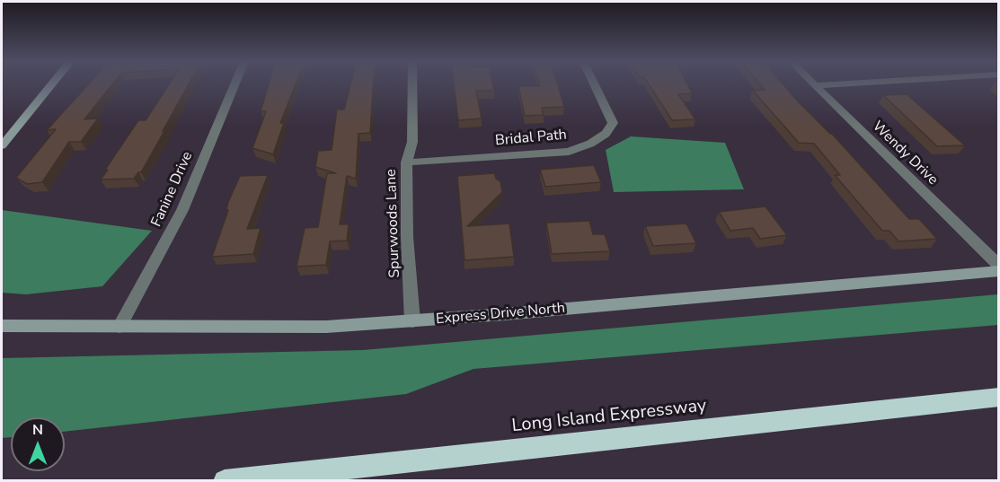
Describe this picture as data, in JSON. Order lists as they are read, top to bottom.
{
  "streets": {
    "highway": ["Long Island Expressway"],
    "main road": ["Express Drive North"],
    "street": [
      "Bridal Path",
      "Wendy Drive",
      "Fanine Drive",
      "Spurwoods Lane"
    ]
  },
  "crossings": [
    ["Bridal Path", "Spurwoods Lane"],
    ["Fanine Drive", "Express Drive North"],
    ["Spurwoods Lane", "Express Drive North"]
  ],
  "north": "top"
}
